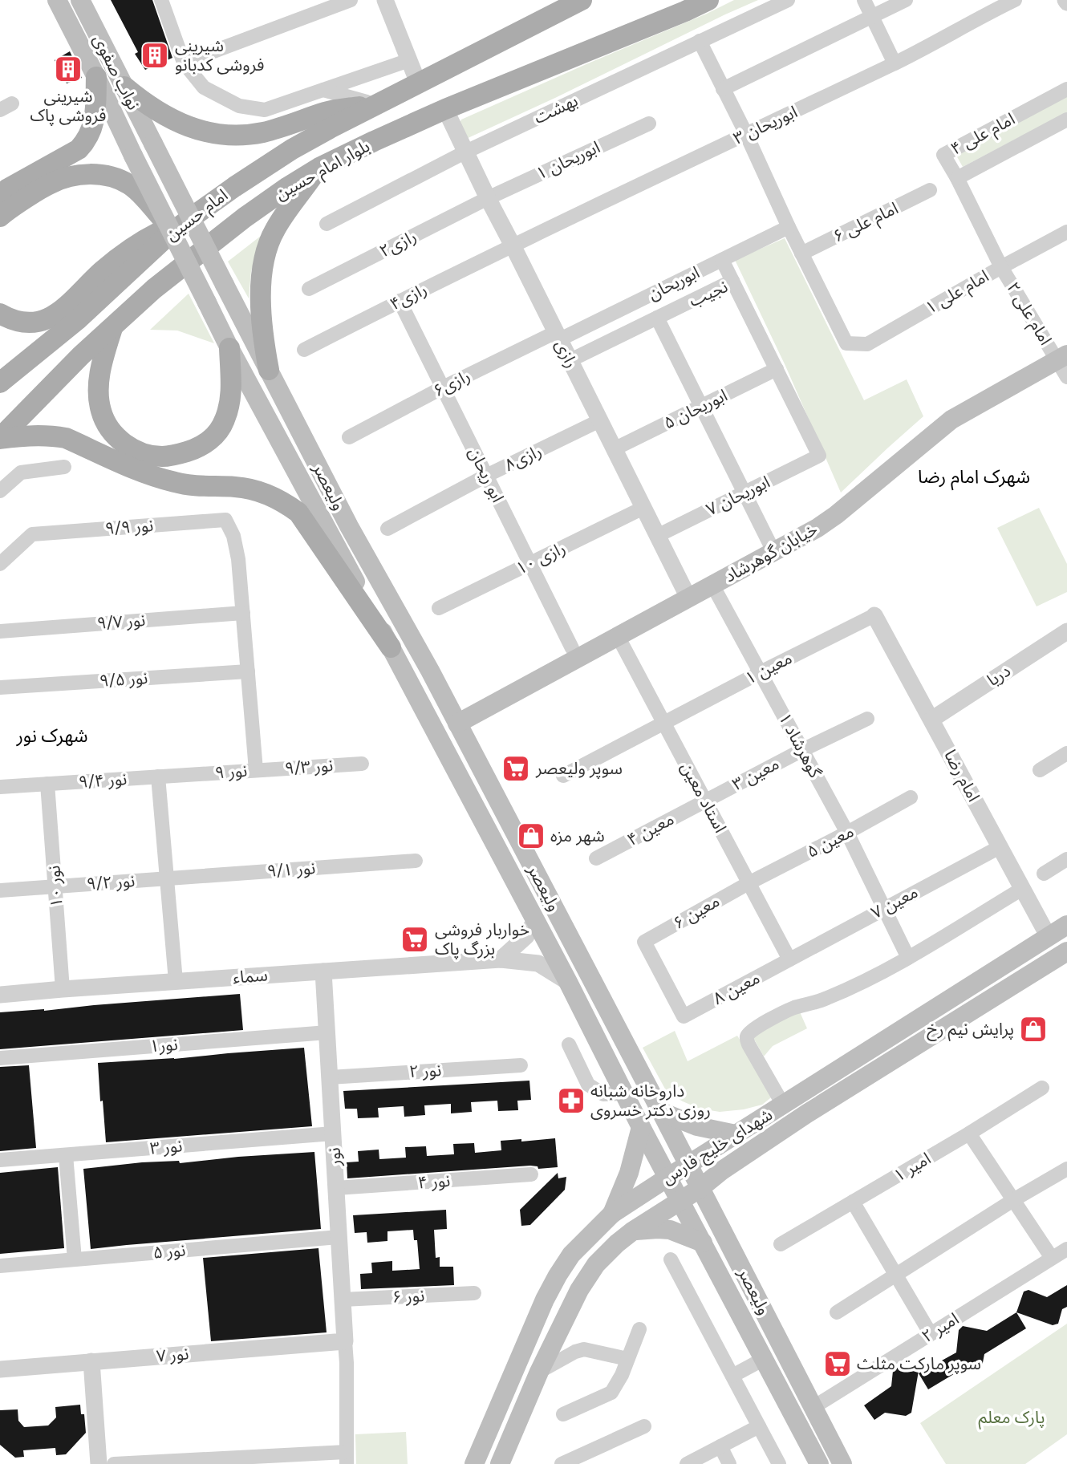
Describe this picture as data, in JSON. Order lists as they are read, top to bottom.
{
  "streets": {
    "main road": [
      "نواب صفوی",
      "بلوار امام حسین",
      "امام حسین",
      "ولیعصر",
      "خیابان گوهرشاد",
      "شهدای خلیج فارس"
    ],
    "street": [
      "بهشت",
      "ابوریحان ۳",
      "امام علی ۴",
      "ابوریحان ۱",
      "امام علی ۶",
      "رازی۲",
      "ابوریحان",
      "امام علی ۱",
      "نجیب",
      "رازی۴",
      "امام علی ۲",
      "رازی",
      "رازی۶",
      "ابوریحان ۵",
      "رازی۸",
      "ابو ریحان",
      "ابوریحان ۷",
      "نور ۹/۹",
      "رازی ۱۰",
      "نور ۹/۷",
      "معین ۱",
      "دریا",
      "نور ۹/۵",
      "گوهرشاد ۱",
      "نور ۹/۳",
      "نور ۹",
      "معین ۳",
      "امام رضا",
      "نور ۹/۴",
      "استاد معین",
      "معین ۴",
      "معین ۵",
      "نور ۹/۱",
      "نور ۹/۲",
      "نور ۱۰",
      "معین ۷",
      "معین ۶",
      "سماء",
      "معین ۸",
      "نور۱",
      "نور ۲",
      "نور ۳",
      "نور",
      "امیر ۱",
      "نور ۴",
      "نور ۵",
      "نور ۶",
      "امیر ۲",
      "نور ۷"
    ]
  },
  "crossings": [
    ["نواب صفوی", "ولیعصر"],
    ["بهشت", "رازی"],
    ["ابوریحان ۳", "رازی۴"],
    ["ابوریحان ۳", "رازی"],
    ["امام علی ۴", "امام علی ۲"],
    ["ابوریحان ۱", "رازی۲"],
    ["ابوریحان ۱", "رازی"],
    ["بلوار امام حسین", "رازی"],
    ["امام علی ۶", "امام علی ۱"],
    ["رازی۲", "رازی"],
    ["ابوریحان", "رازی"],
    ["ابوریحان", "رازی۶"],
    ["امام علی ۱", "امام علی ۲"],
    ["نجیب", "رازی"],
    ["نجیب", "ابوریحان ۵"],
    ["نجیب", "ابوریحان ۷"],
    ["رازی۴", "رازی"],
    ["رازی۴", "ابو ریحان"],
    ["امام علی ۲", "خیابان گوهرشاد"],
    ["رازی", "رازی۶"],
    ["رازی", "ابوریحان ۵"],
    ["رازی", "رازی۸"],
    ["رازی", "ابوریحان ۷"],
    ["رازی", "خیابان گوهرشاد"],
    ["رازی", "رازی ۱۰"],
    ["رازی۶", "ابو ریحان"],
    ["رازی۸", "ابو ریحان"],
    ["ابو ریحان", "رازی ۱۰"],
    ["ولیعصر", "خیابان گوهرشاد"],
    ["ولیعصر", "سماء"],
    ["ولیعصر", "شهدای خلیج فارس"],
    ["ولیعصر", "امیر ۲"],
    ["نور ۹/۹", "نور ۹"],
    ["خیابان گوهرشاد", "گوهرشاد ۱"],
    ["خیابان گوهرشاد", "استاد معین"],
    ["نور ۹/۷", "نور ۹"],
    ["معین ۱", "گوهرشاد ۱"],
    ["معین ۱", "امام رضا"],
    ["معین ۱", "استاد معین"],
    ["دریا", "امام رضا"],
    ["نور ۹/۵", "نور ۹"],
    ["گوهرشاد ۱", "معین ۳"],
    ["گوهرشاد ۱", "معین ۵"],
    ["گوهرشاد ۱", "معین ۷"],
    ["نور ۹/۳", "نور ۹"],
    ["نور ۹", "نور ۹/۴"],
    ["معین ۳", "استاد معین"],
    ["معین ۳", "معین ۴"],
    ["امام رضا", "معین ۷"],
    ["امام رضا", "شهدای خلیج فارس"],
    ["نور ۹/۴", "نور ۱۰"],
    ["استاد معین", "معین ۴"],
    ["استاد معین", "معین ۵"],
    ["استاد معین", "معین ۷"],
    ["استاد معین", "معین ۶"],
    ["استاد معین", "معین ۸"],
    ["معین ۵", "معین ۶"],
    ["نور ۹/۱", "نور ۹/۲"],
    ["نور ۹/۲", "نور ۱۰"],
    ["نور ۱۰", "سماء"],
    ["معین ۷", "معین ۸"],
    ["معین ۶", "معین ۸"],
    ["سماء", "نور"],
    ["نور۱", "نور"],
    ["نور ۲", "نور"],
    ["نور ۳", "نور"],
    ["نور", "نور ۴"],
    ["نور", "نور ۵"],
    ["نور", "نور ۶"],
    ["نور", "نور ۷"]
  ],
  "districts": ["شهرک امام رضا", "شهرک نور"],
  "parks": ["پارک معلم"],
  "places": {
    "building": ["شیرینی فروشی کدبانو", "شیرینی فروشی پاک"],
    "supermarket": ["سوپر ولیعصر", "خواربار فروشی بزرگ پاک", "سوپر مارکت مثلث"],
    "shop": ["شهر مزه", "پرایش نیم رخ"],
    "pharmacy": ["داروخانه شبانه روزی دکتر خسروی"]
  }
}
